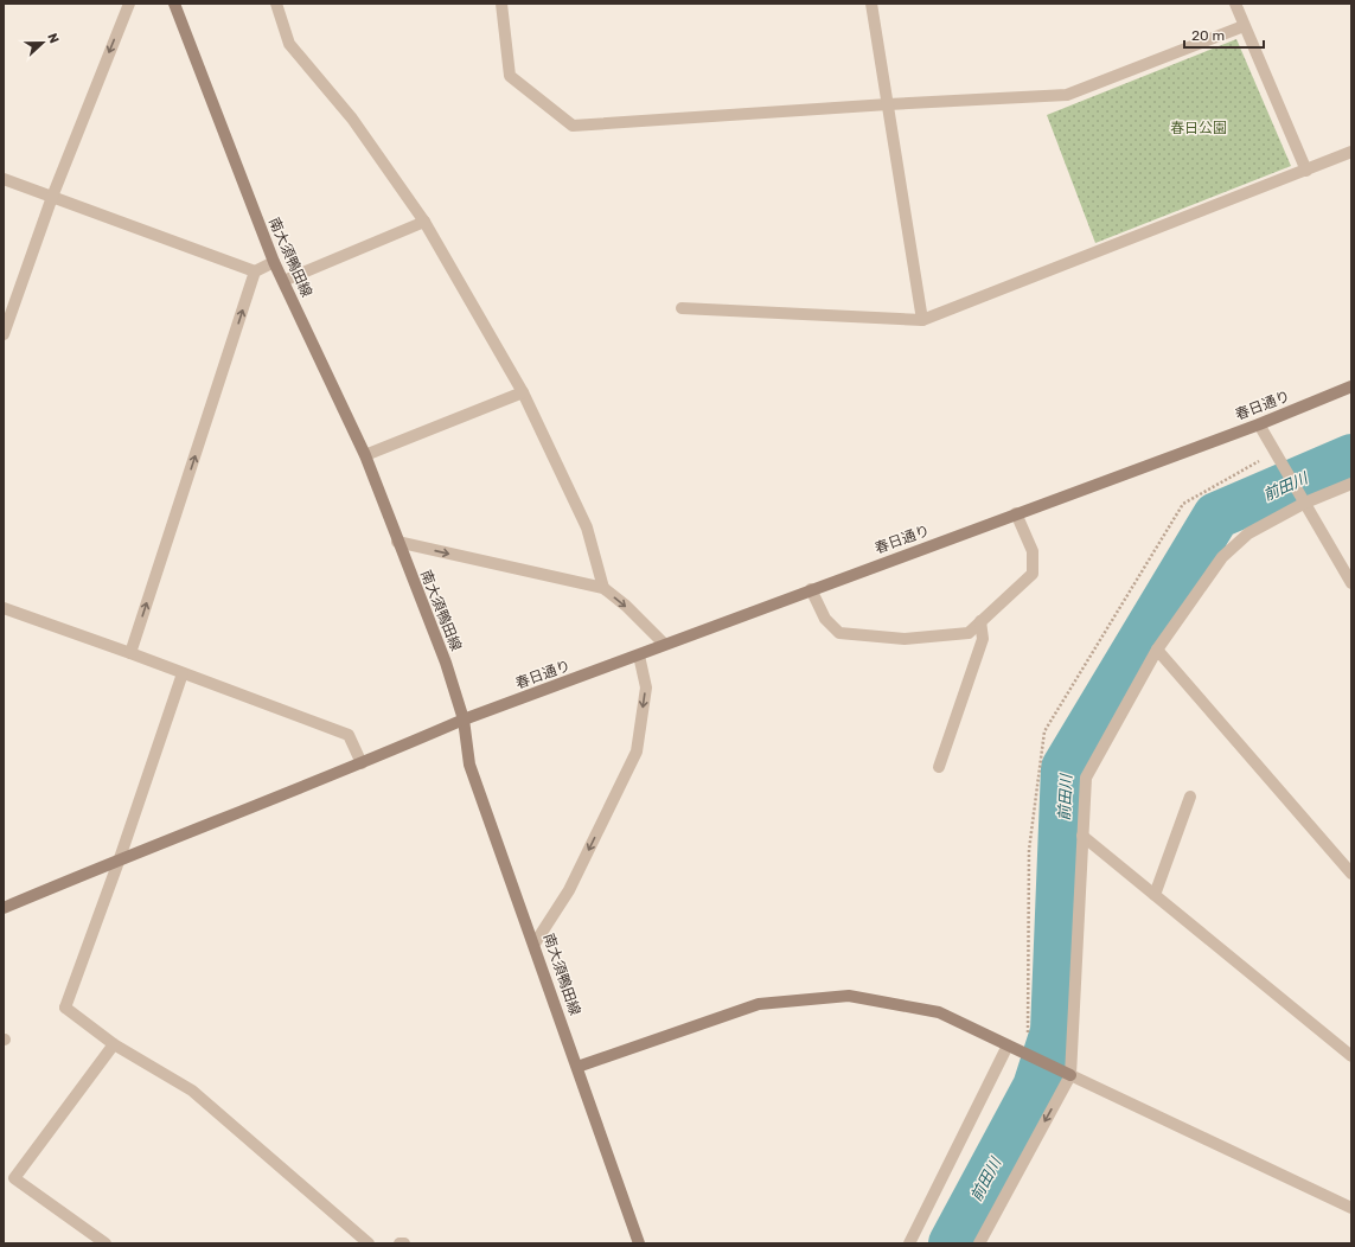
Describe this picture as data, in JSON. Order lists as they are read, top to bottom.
{
  "streets": {
    "street": ["南大須鴨田線", "春日通り"]
  },
  "crossings": [
    ["南大須鴨田線", "春日通り"]
  ],
  "water": ["前田川"],
  "parks": ["春日公園"],
  "scale_bar": "20 m",
  "north": "right"
}
